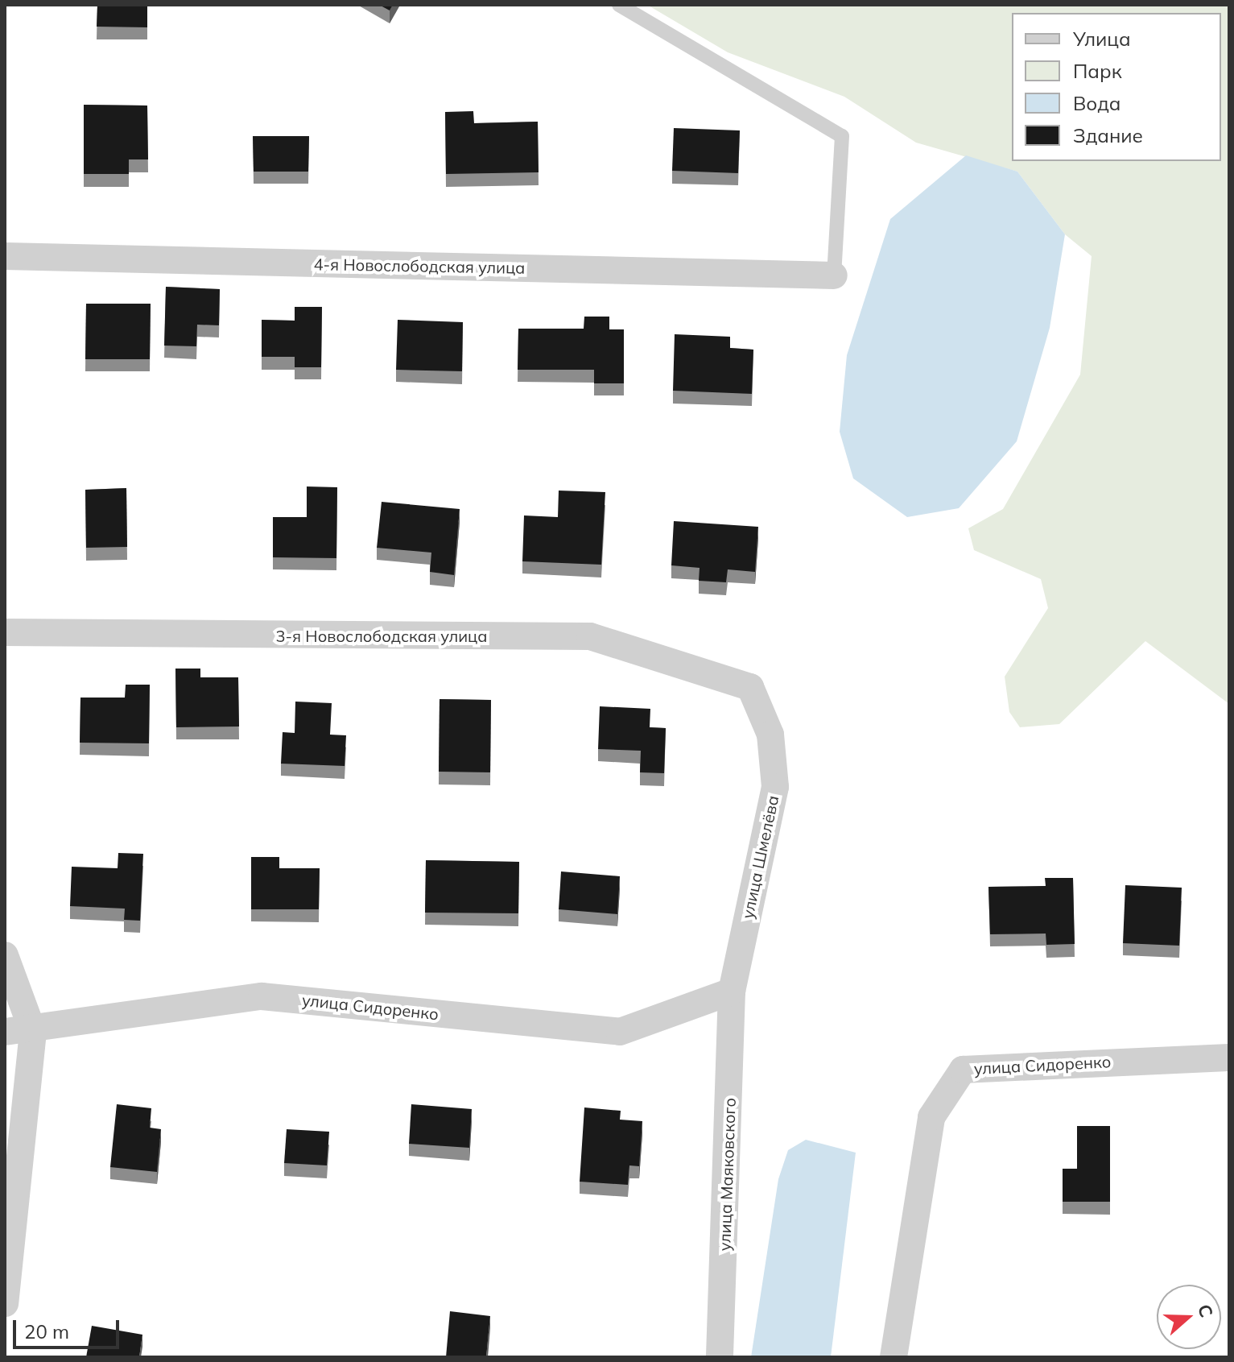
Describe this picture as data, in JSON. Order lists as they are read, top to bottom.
{
  "streets": {
    "street": [
      "4-я Новослободская улица",
      "3-я Новослободская улица",
      "улица Шмелёва",
      "улица Сидоренко",
      "улица Маяковского"
    ]
  },
  "crossings": [
    ["3-я Новослободская улица", "улица Шмелёва"],
    ["улица Шмелёва", "улица Сидоренко"],
    ["улица Шмелёва", "улица Маяковского"],
    ["улица Сидоренко", "улица Маяковского"]
  ],
  "legend": [
    "Улица",
    "Парк",
    "Вода",
    "Здание"
  ],
  "scale_bar": "20 m",
  "north": "right"
}
